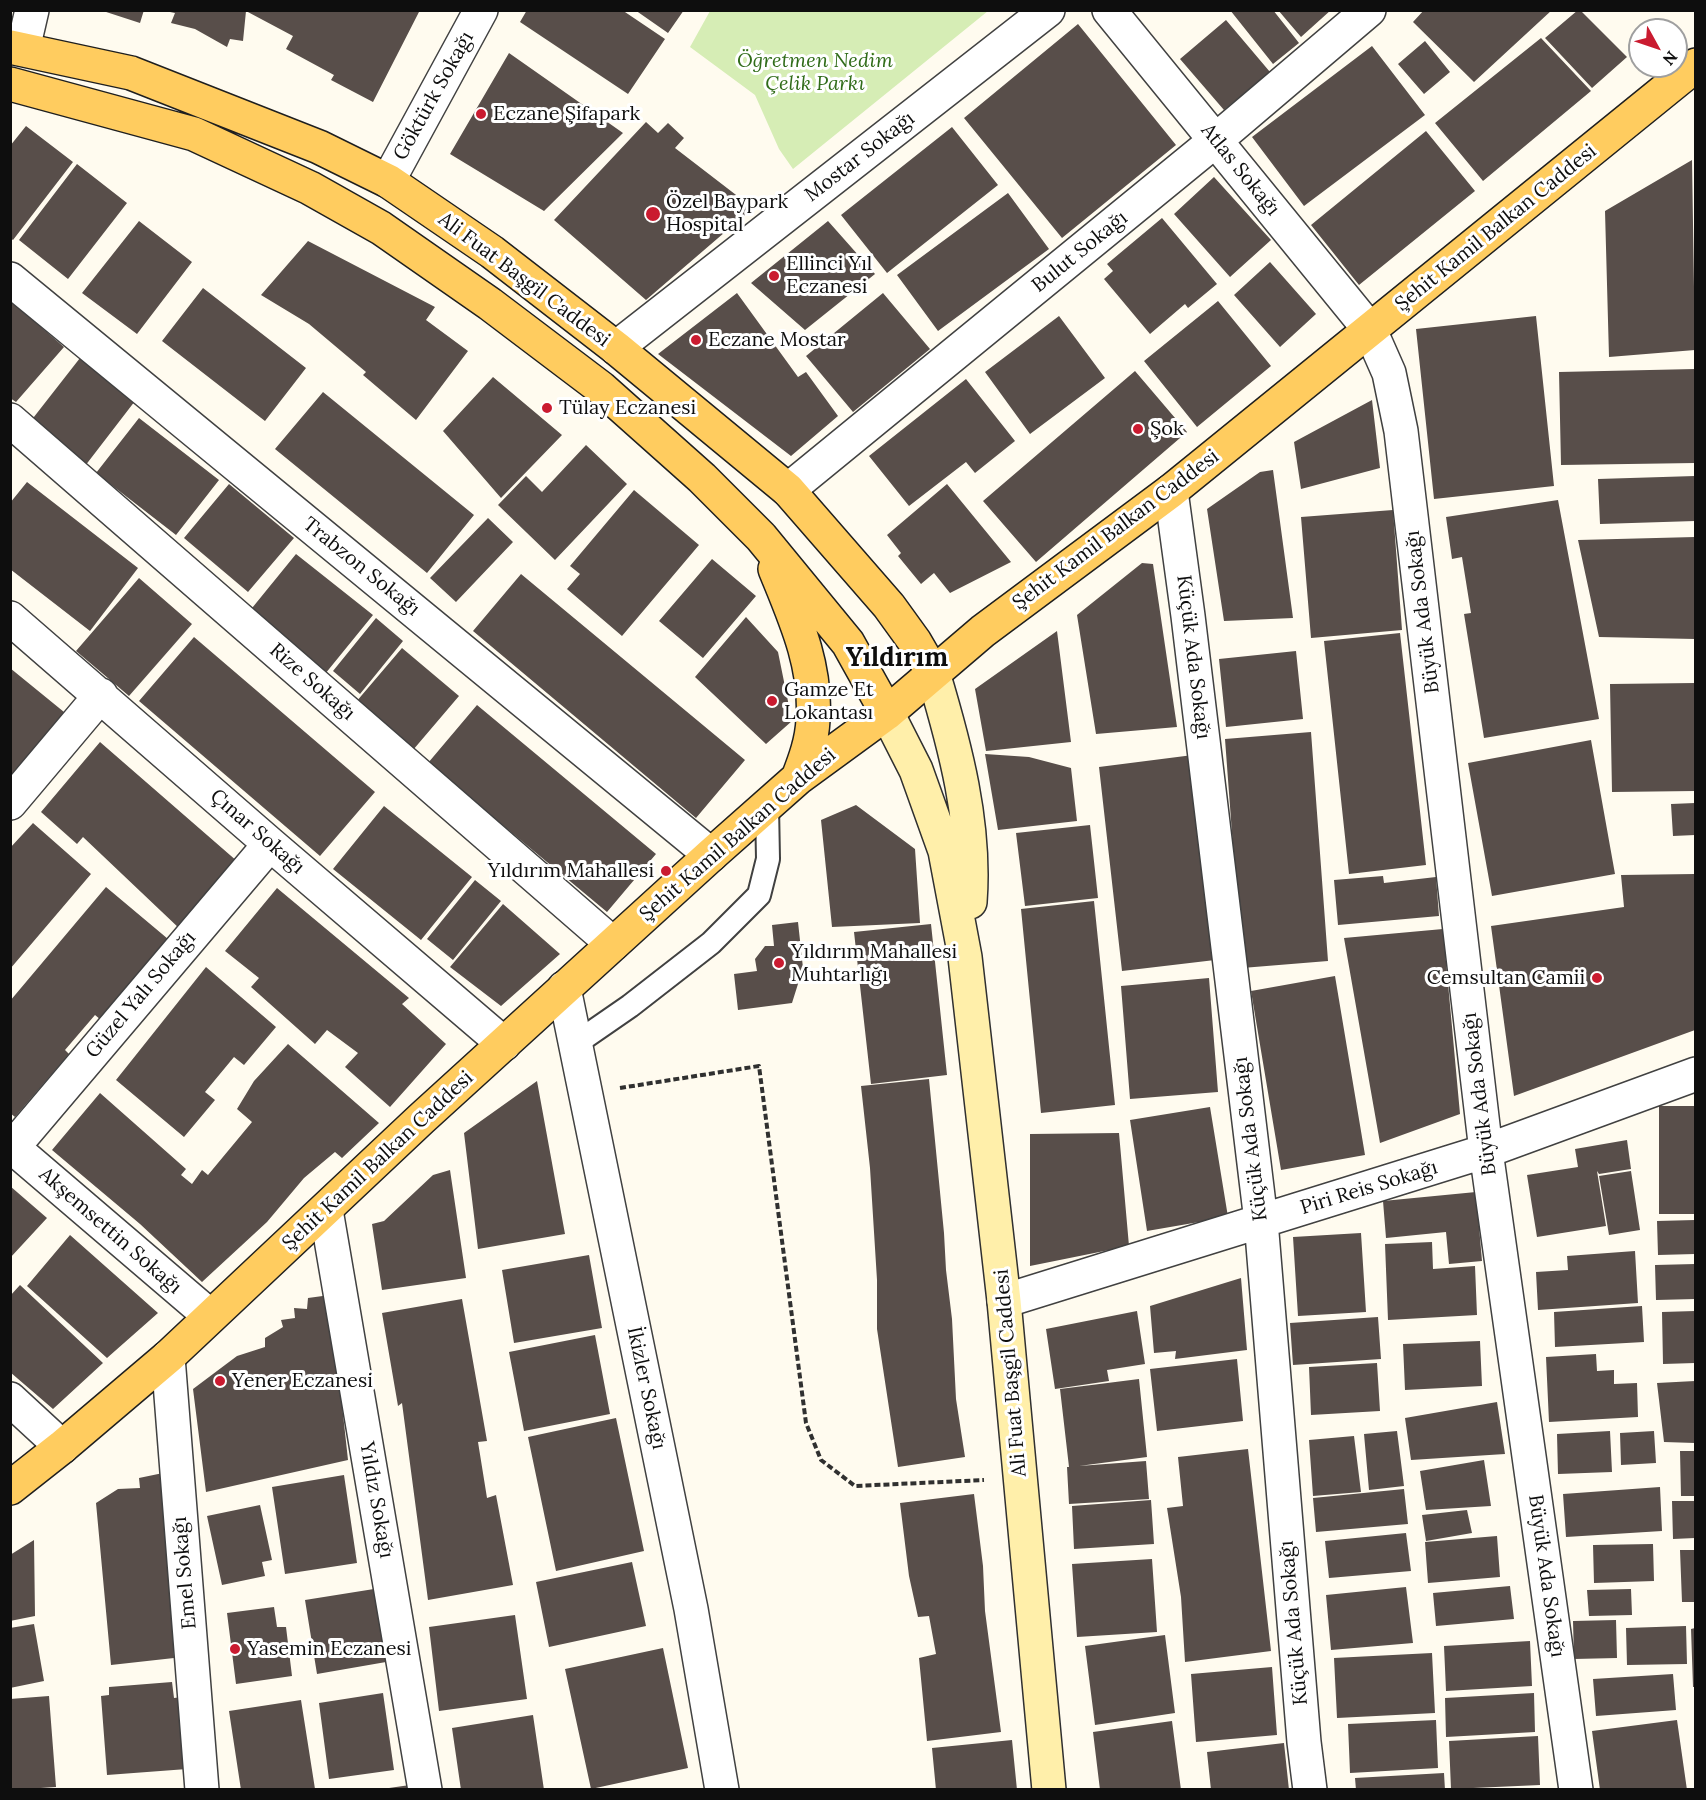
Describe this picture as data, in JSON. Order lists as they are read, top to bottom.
{
  "streets": {
    "main road": ["Şehit Kamil Balkan Caddesi", "Ali Fuat Başgil Caddesi"],
    "street": [
      "Göktürk Sokağı",
      "Mostar Sokağı",
      "Atlas Sokağı",
      "Bulut Sokağı",
      "Trabzon Sokağı",
      "Büyük Ada Sokağı",
      "Küçük Ada Sokağı",
      "Rize Sokağı",
      "Çınar Sokağı",
      "Güzel Yalı Sokağı",
      "Piri Reis Sokağı",
      "Akşemsettin Sokağı",
      "İkizler Sokağı",
      "Yıldız Sokağı",
      "Emel Sokağı"
    ]
  },
  "crossings": [
    ["Göktürk Sokağı", "Ali Fuat Başgil Caddesi"],
    ["Mostar Sokağı", "Ali Fuat Başgil Caddesi"],
    ["Atlas Sokağı", "Şehit Kamil Balkan Caddesi"],
    ["Atlas Sokağı", "Bulut Sokağı"],
    ["Atlas Sokağı", "Büyük Ada Sokağı"],
    ["Şehit Kamil Balkan Caddesi", "Ali Fuat Başgil Caddesi"],
    ["Şehit Kamil Balkan Caddesi", "Trabzon Sokağı"],
    ["Şehit Kamil Balkan Caddesi", "Büyük Ada Sokağı"],
    ["Şehit Kamil Balkan Caddesi", "Küçük Ada Sokağı"],
    ["Şehit Kamil Balkan Caddesi", "Rize Sokağı"],
    ["Şehit Kamil Balkan Caddesi", "Çınar Sokağı"],
    ["Şehit Kamil Balkan Caddesi", "Akşemsettin Sokağı"],
    ["Şehit Kamil Balkan Caddesi", "İkizler Sokağı"],
    ["Şehit Kamil Balkan Caddesi", "Yıldız Sokağı"],
    ["Şehit Kamil Balkan Caddesi", "Emel Sokağı"],
    ["Bulut Sokağı", "Ali Fuat Başgil Caddesi"],
    ["Ali Fuat Başgil Caddesi", "Piri Reis Sokağı"],
    ["Büyük Ada Sokağı", "Piri Reis Sokağı"],
    ["Küçük Ada Sokağı", "Piri Reis Sokağı"],
    ["Çınar Sokağı", "Güzel Yalı Sokağı"],
    ["Güzel Yalı Sokağı", "Akşemsettin Sokağı"]
  ],
  "districts": ["Yıldırım"],
  "parks": ["Öğretmen Nedim Çelik Parkı"],
  "places": [
    "Eczane Şifapark",
    "Özel Baypark Hospital",
    "Ellinci Yıl Eczanesi",
    "Eczane Mostar",
    "Tülay Eczanesi",
    "Şok",
    "Gamze Et Lokantası",
    "Yıldırım Mahallesi",
    "Yıldırım Mahallesi Muhtarlığı",
    "Cemsultan Camii",
    "Yener Eczanesi",
    "Yasemin Eczanesi"
  ],
  "north": "bottom right"
}
